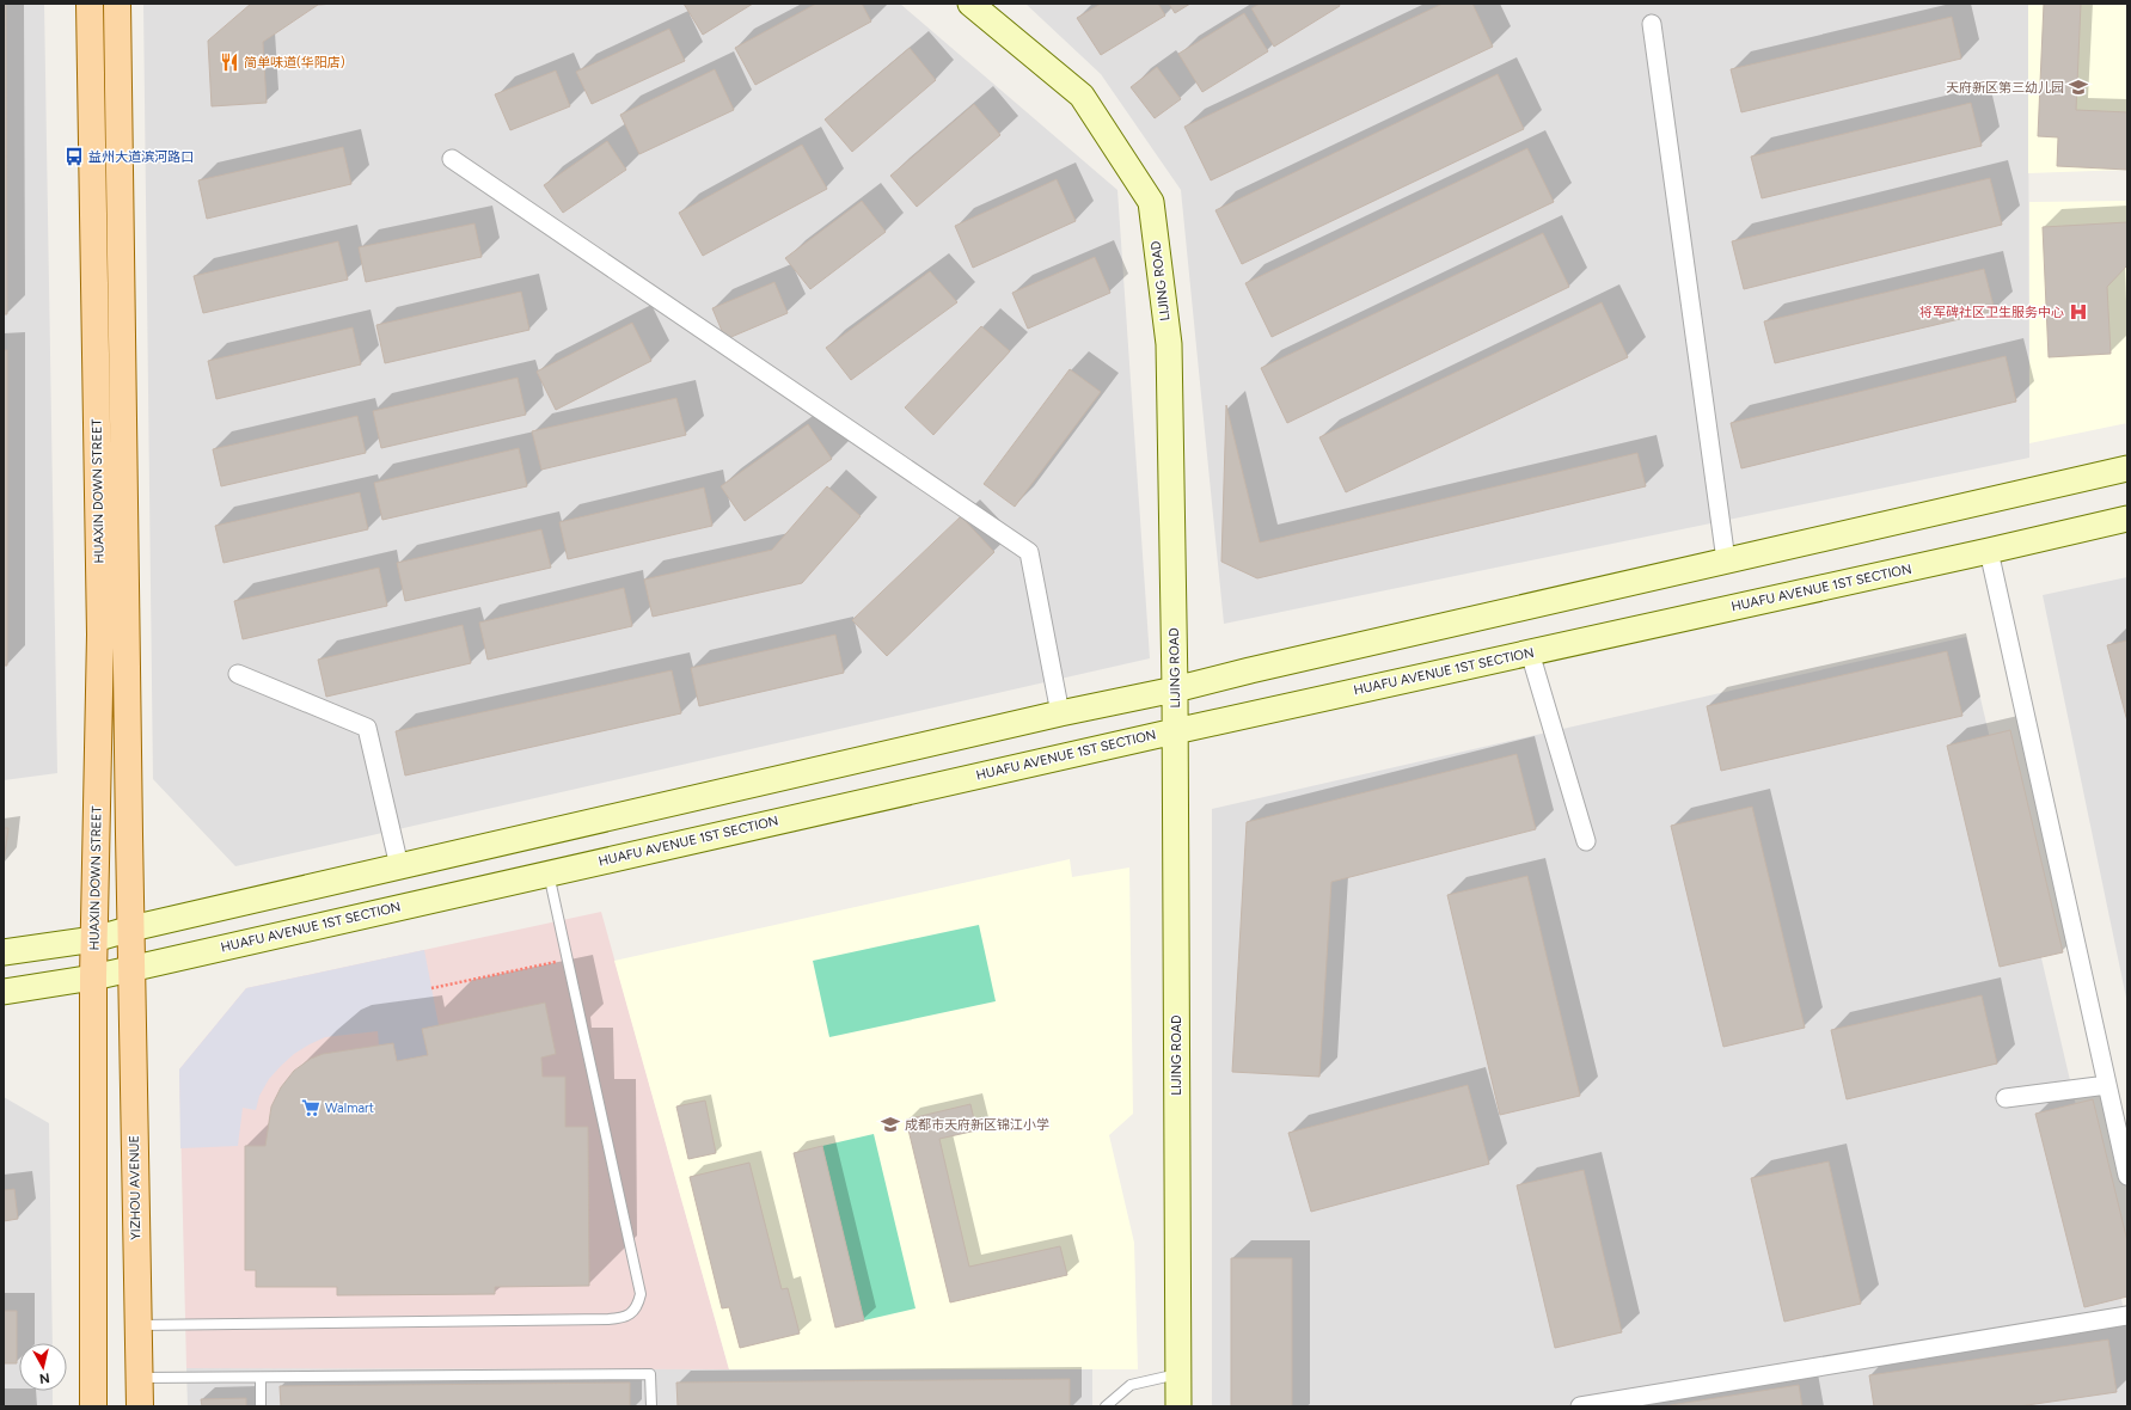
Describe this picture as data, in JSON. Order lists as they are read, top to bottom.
{
  "streets": {
    "main road": [
      "LIJING ROAD",
      "HUAXIN DOWN STREET",
      "HUAFU AVENUE 1ST SECTION",
      "YIZHOU AVENUE"
    ]
  },
  "crossings": [
    ["LIJING ROAD", "HUAFU AVENUE 1ST SECTION"],
    ["HUAXIN DOWN STREET", "HUAFU AVENUE 1ST SECTION"],
    ["HUAFU AVENUE 1ST SECTION", "YIZHOU AVENUE"]
  ],
  "places": {
    "restaurant": ["简单味道(华阳店)"],
    "school or university": ["天府新区第三幼儿园", "成都市天府新区锦江小学"],
    "bus stop": ["益州大道滨河路口"],
    "hospital": ["将军碑社区卫生服务中心"],
    "supermarket": ["Walmart"]
  },
  "north": "bottom"
}
